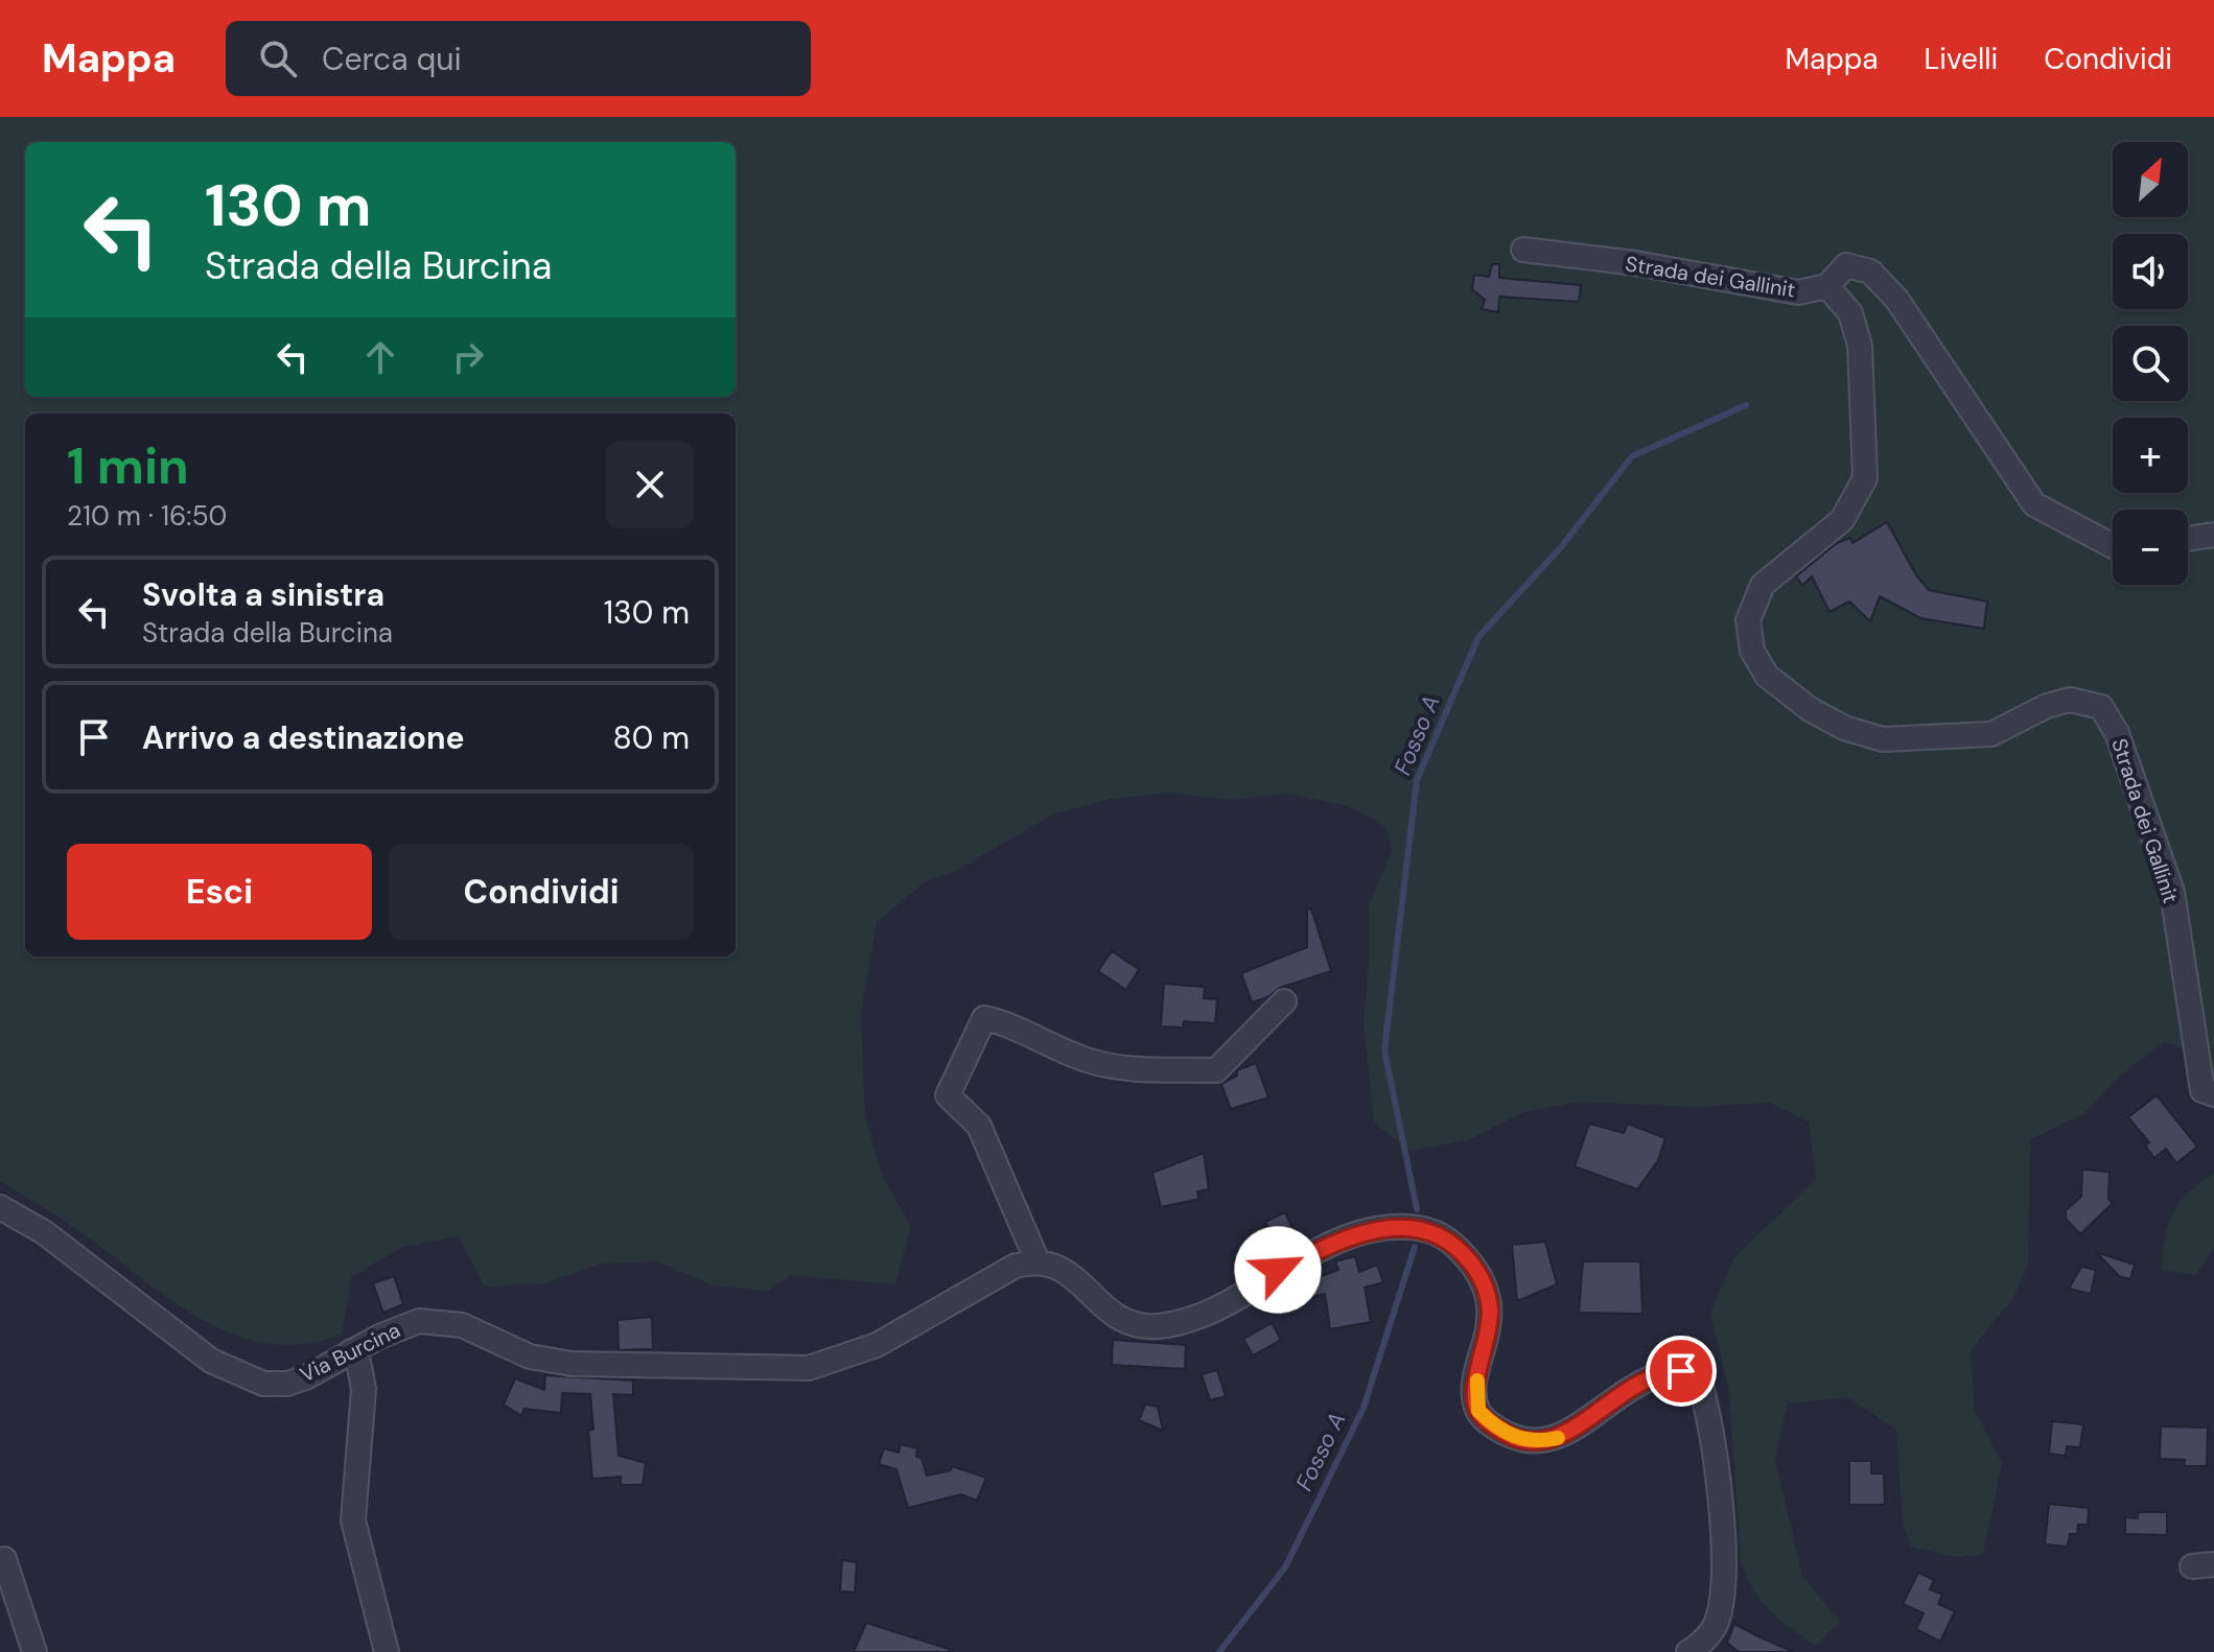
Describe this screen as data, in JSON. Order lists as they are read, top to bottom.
{
  "streets": {
    "street": ["Strada dei Gallinit", "Via Burcina"]
  },
  "water": ["Fosso A"],
  "north": "top right",
  "page": {
    "header": "Mappa",
    "search": "Cerca qui",
    "nav": ["Mappa", "Livelli", "Condividi"],
    "map_buttons": ["+", "−"],
    "turn": ["130 m", "Strada della Burcina"],
    "heading": ["1 min", "210 m · 16:50"],
    "list": [
      {
        "name": "Svolta a sinistra",
        "note": "Strada della Burcina",
        "value": "130 m"
      },
      {
        "name": "Arrivo a destinazione",
        "value": "80 m"
      }
    ],
    "buttons": ["Esci", "Condividi"]
  }
}
